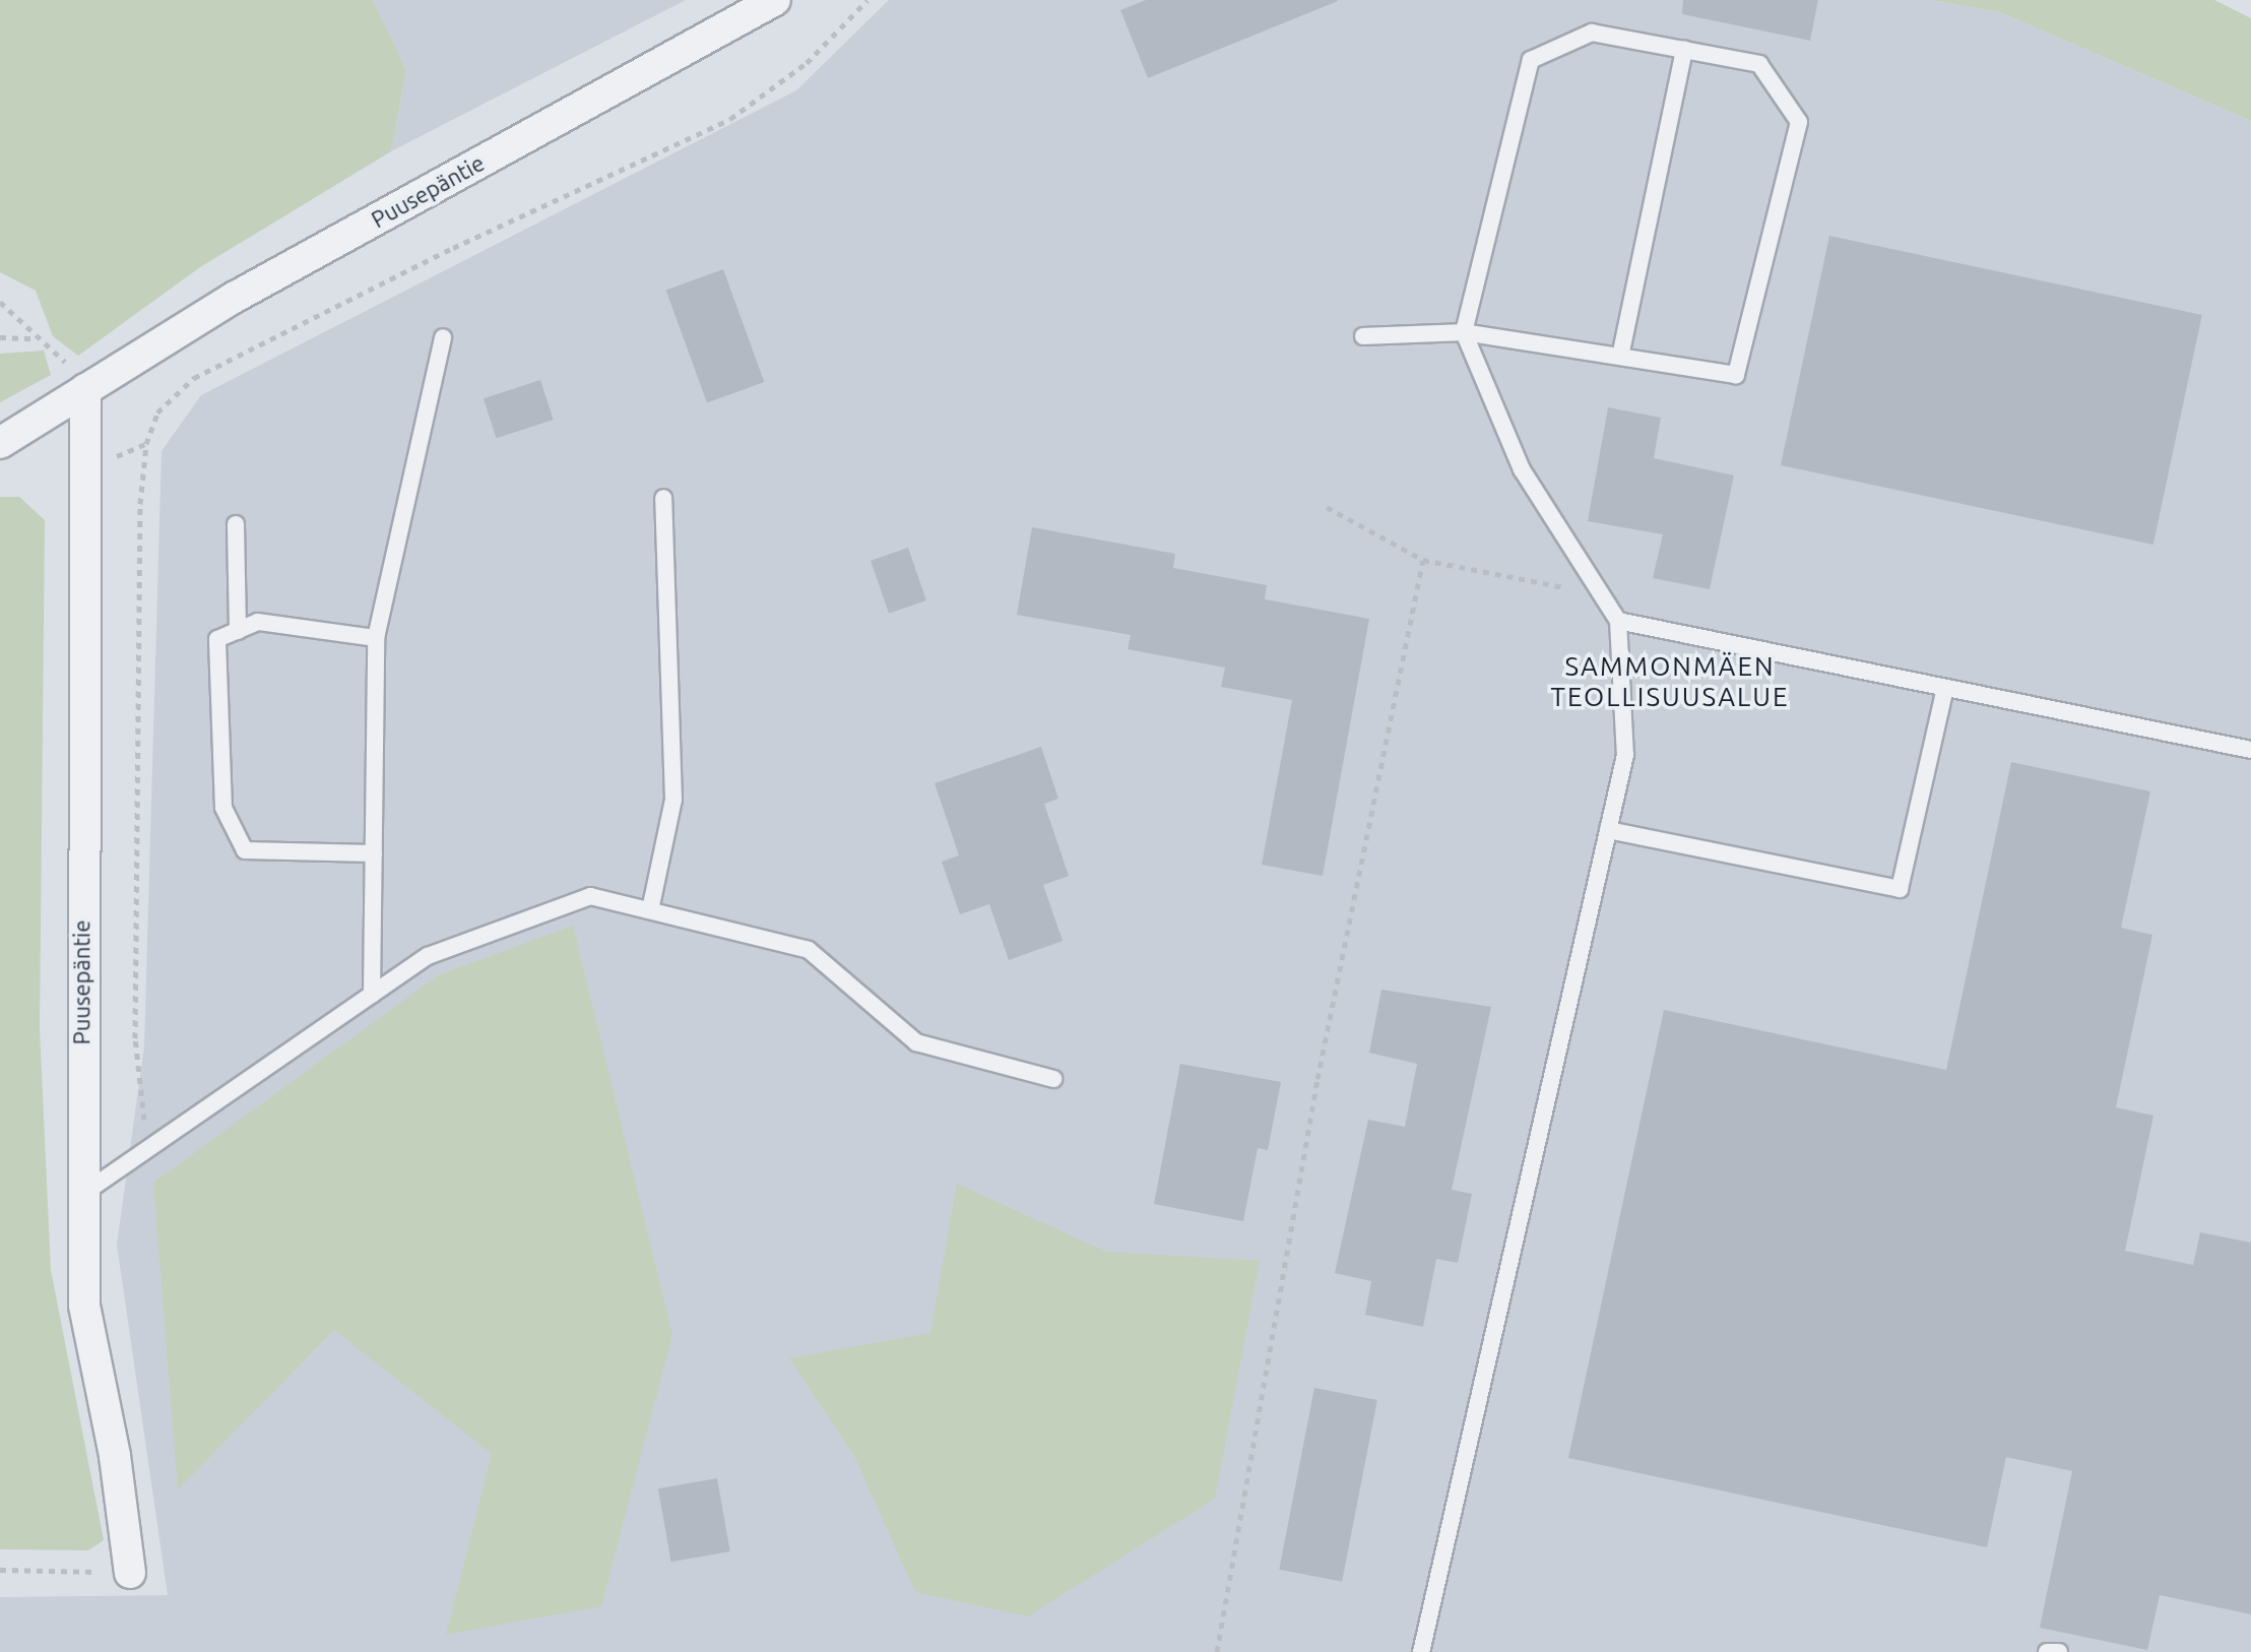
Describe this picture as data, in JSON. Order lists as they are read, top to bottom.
{
  "streets": {
    "street": ["Puusepäntie"]
  },
  "districts": ["SAMMONMÄEN TEOLLISUUSALUE"]
}
